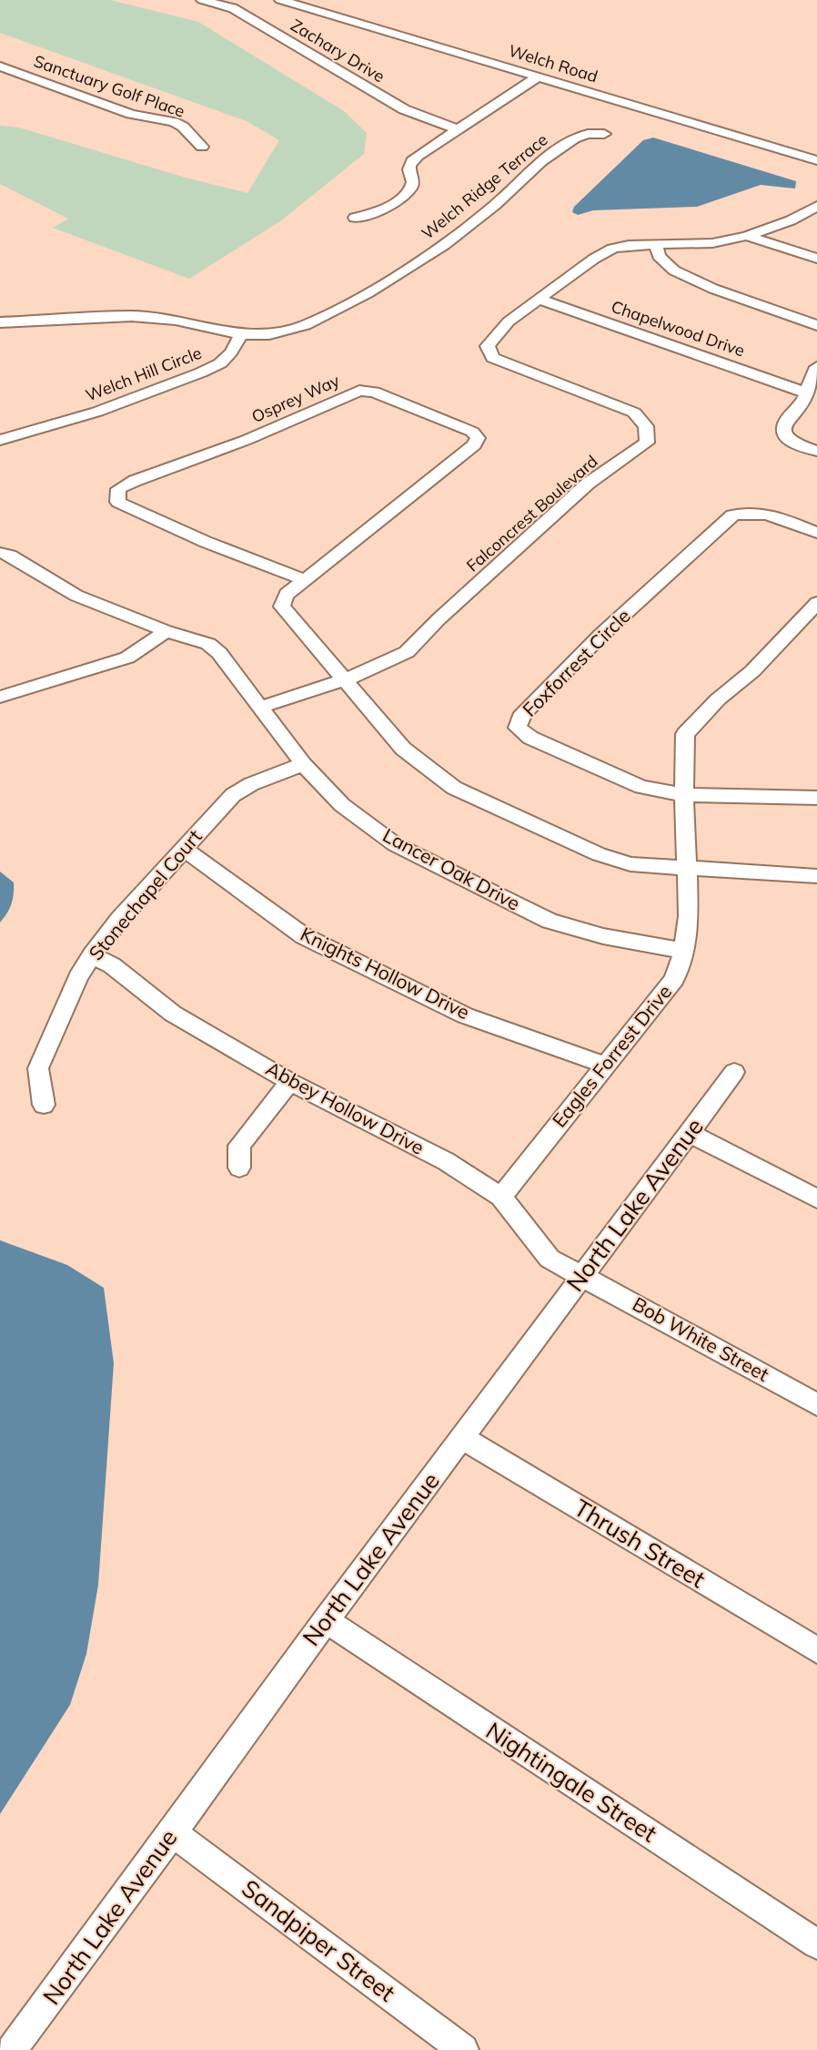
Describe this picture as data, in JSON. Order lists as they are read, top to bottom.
{
  "streets": {
    "street": [
      "Zachary Drive",
      "Welch Road",
      "Sanctuary Golf Place",
      "Welch Ridge Terrace",
      "Chapelwood Drive",
      "Welch Hill Circle",
      "Osprey Way",
      "Falconcrest Boulevard",
      "Foxforrest Circle",
      "Lancer Oak Drive",
      "Stonechapel Court",
      "Knights Hollow Drive",
      "Eagles Forrest Drive",
      "Abbey Hollow Drive",
      "North Lake Avenue",
      "Bob White Street",
      "Thrush Street",
      "Nightingale Street",
      "Sandpiper Street"
    ]
  },
  "crossings": [
    ["Welch Ridge Terrace", "Welch Hill Circle"],
    ["Chapelwood Drive", "Falconcrest Boulevard"],
    ["Osprey Way", "Falconcrest Boulevard"],
    ["Falconcrest Boulevard", "Lancer Oak Drive"],
    ["Foxforrest Circle", "Eagles Forrest Drive"],
    ["Lancer Oak Drive", "Stonechapel Court"],
    ["Lancer Oak Drive", "Eagles Forrest Drive"],
    ["Stonechapel Court", "Knights Hollow Drive"],
    ["Stonechapel Court", "Abbey Hollow Drive"],
    ["Knights Hollow Drive", "Eagles Forrest Drive"],
    ["Eagles Forrest Drive", "Abbey Hollow Drive"],
    ["Abbey Hollow Drive", "North Lake Avenue"],
    ["Abbey Hollow Drive", "Bob White Street"],
    ["North Lake Avenue", "Bob White Street"],
    ["North Lake Avenue", "Thrush Street"],
    ["North Lake Avenue", "Nightingale Street"],
    ["North Lake Avenue", "Sandpiper Street"]
  ]
}
